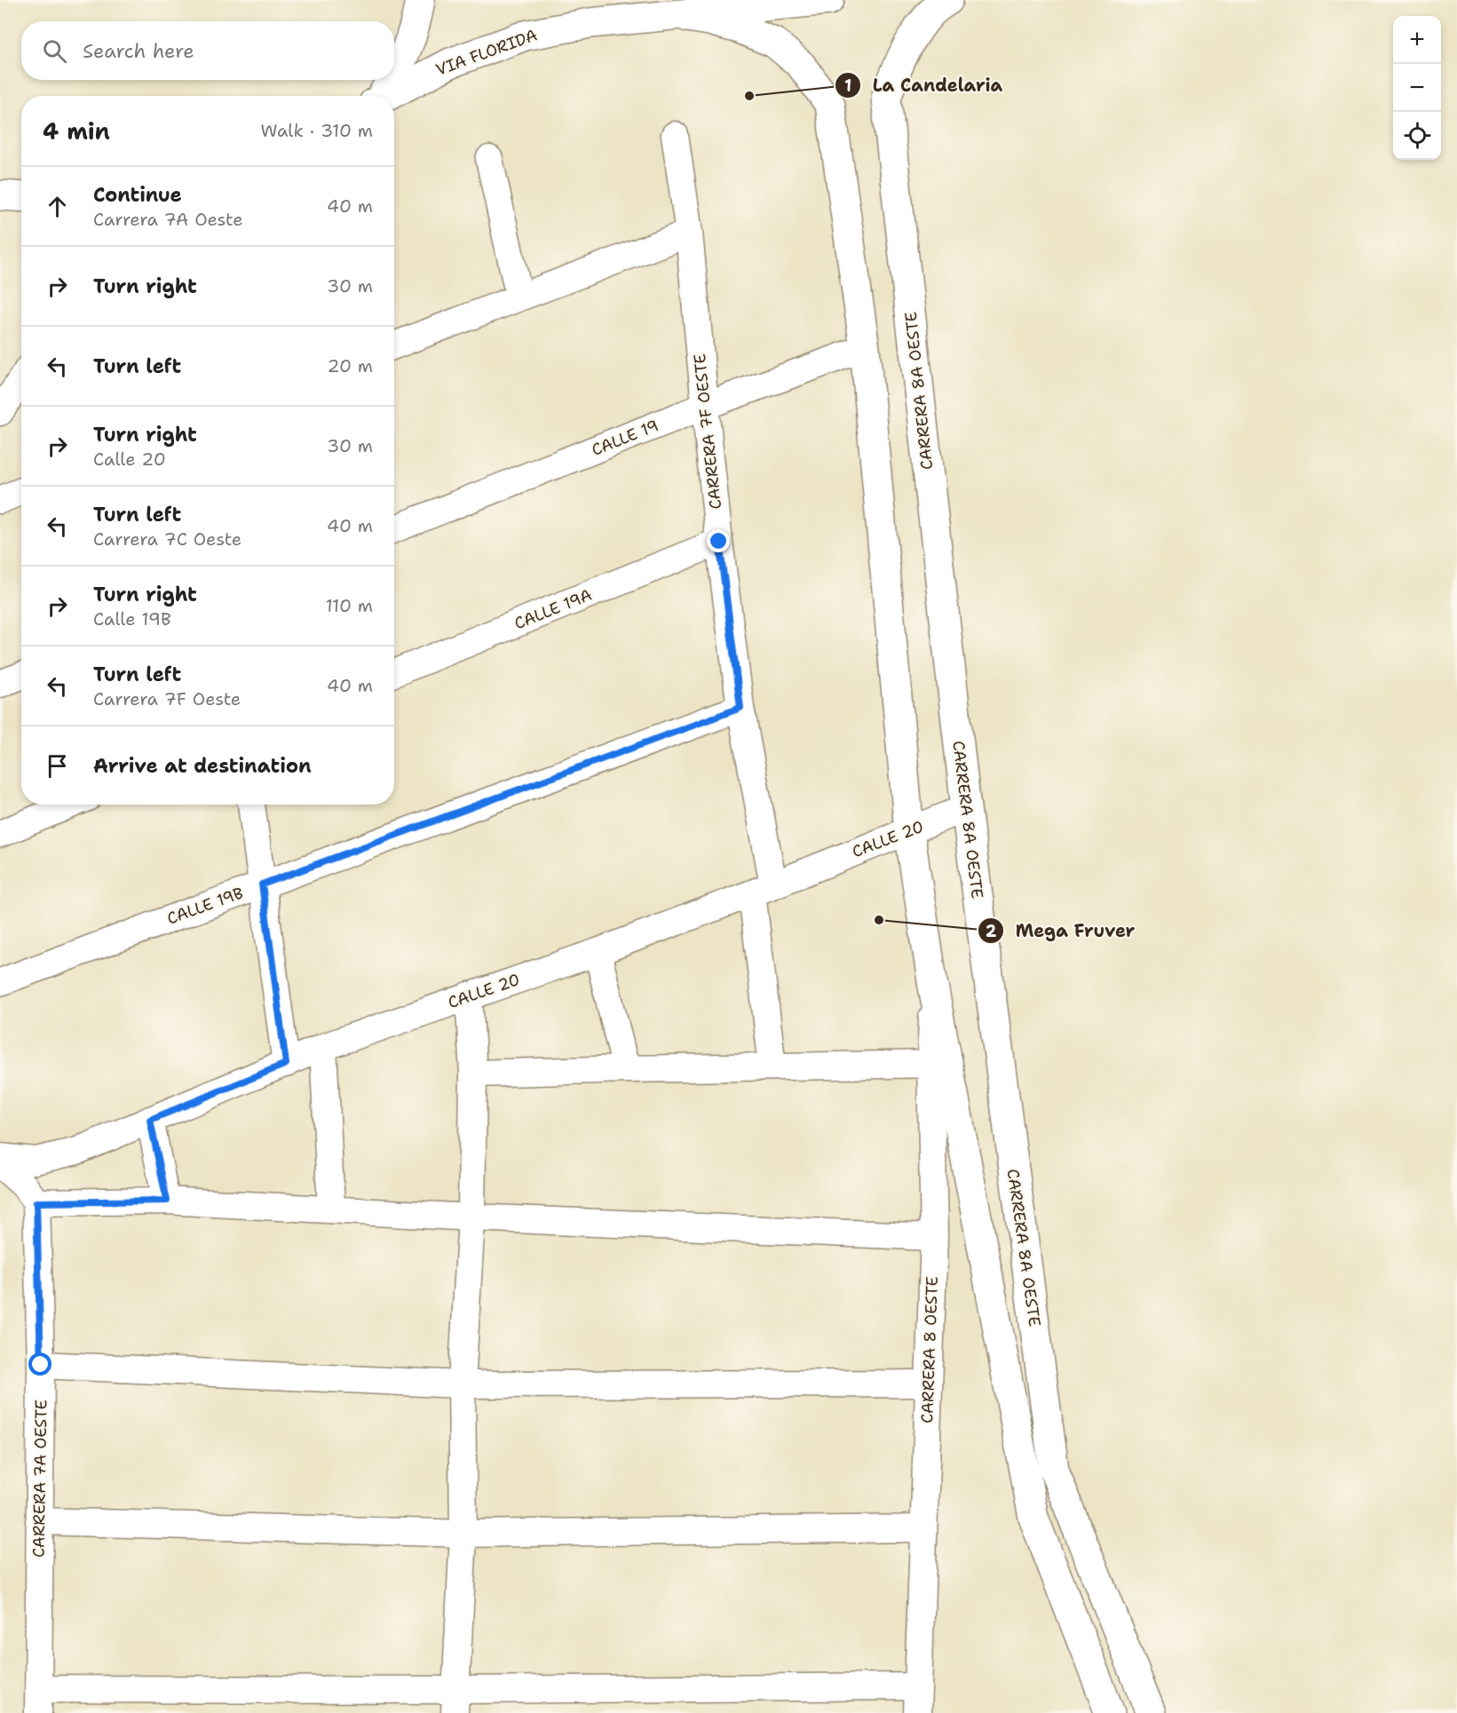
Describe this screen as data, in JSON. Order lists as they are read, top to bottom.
{
  "streets": {
    "street": [
      "VIA FLORIDA",
      "CARRERA 8A OESTE",
      "CARRERA 7F OESTE",
      "CALLE 19",
      "CALLE 19A",
      "CALLE 20",
      "CALLE 19B",
      "CARRERA 8 OESTE",
      "CARRERA 7A OESTE"
    ]
  },
  "crossings": [
    ["CARRERA 8A OESTE", "CALLE 20"],
    ["CARRERA 7F OESTE", "CALLE 19"],
    ["CARRERA 7F OESTE", "CALLE 19A"],
    ["CARRERA 7F OESTE", "CALLE 20"],
    ["CARRERA 7F OESTE", "CALLE 19B"]
  ],
  "places": ["La Candelaria", "Mega Fruver"],
  "page": {
    "map_buttons": ["+", "−"],
    "search": "Search here",
    "heading": ["4 min", "Walk · 310 m"],
    "list": [
      ["Continue", "Carrera 7A Oeste", "40 m"],
      ["Turn right", "30 m"],
      ["Turn left", "20 m"],
      ["Turn right", "Calle 20", "30 m"],
      ["Turn left", "Carrera 7C Oeste", "40 m"],
      ["Turn right", "Calle 19B", "110 m"],
      ["Turn left", "Carrera 7F Oeste", "40 m"],
      "Arrive at destination"
    ]
  }
}
